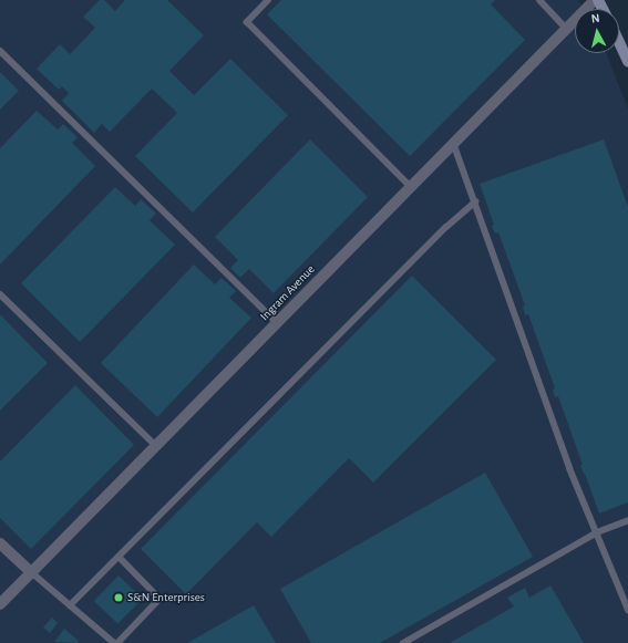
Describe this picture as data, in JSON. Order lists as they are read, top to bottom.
{
  "streets": {
    "street": ["Ingram Avenue"]
  },
  "places": ["S&N Enterprises"],
  "north": "top"
}
